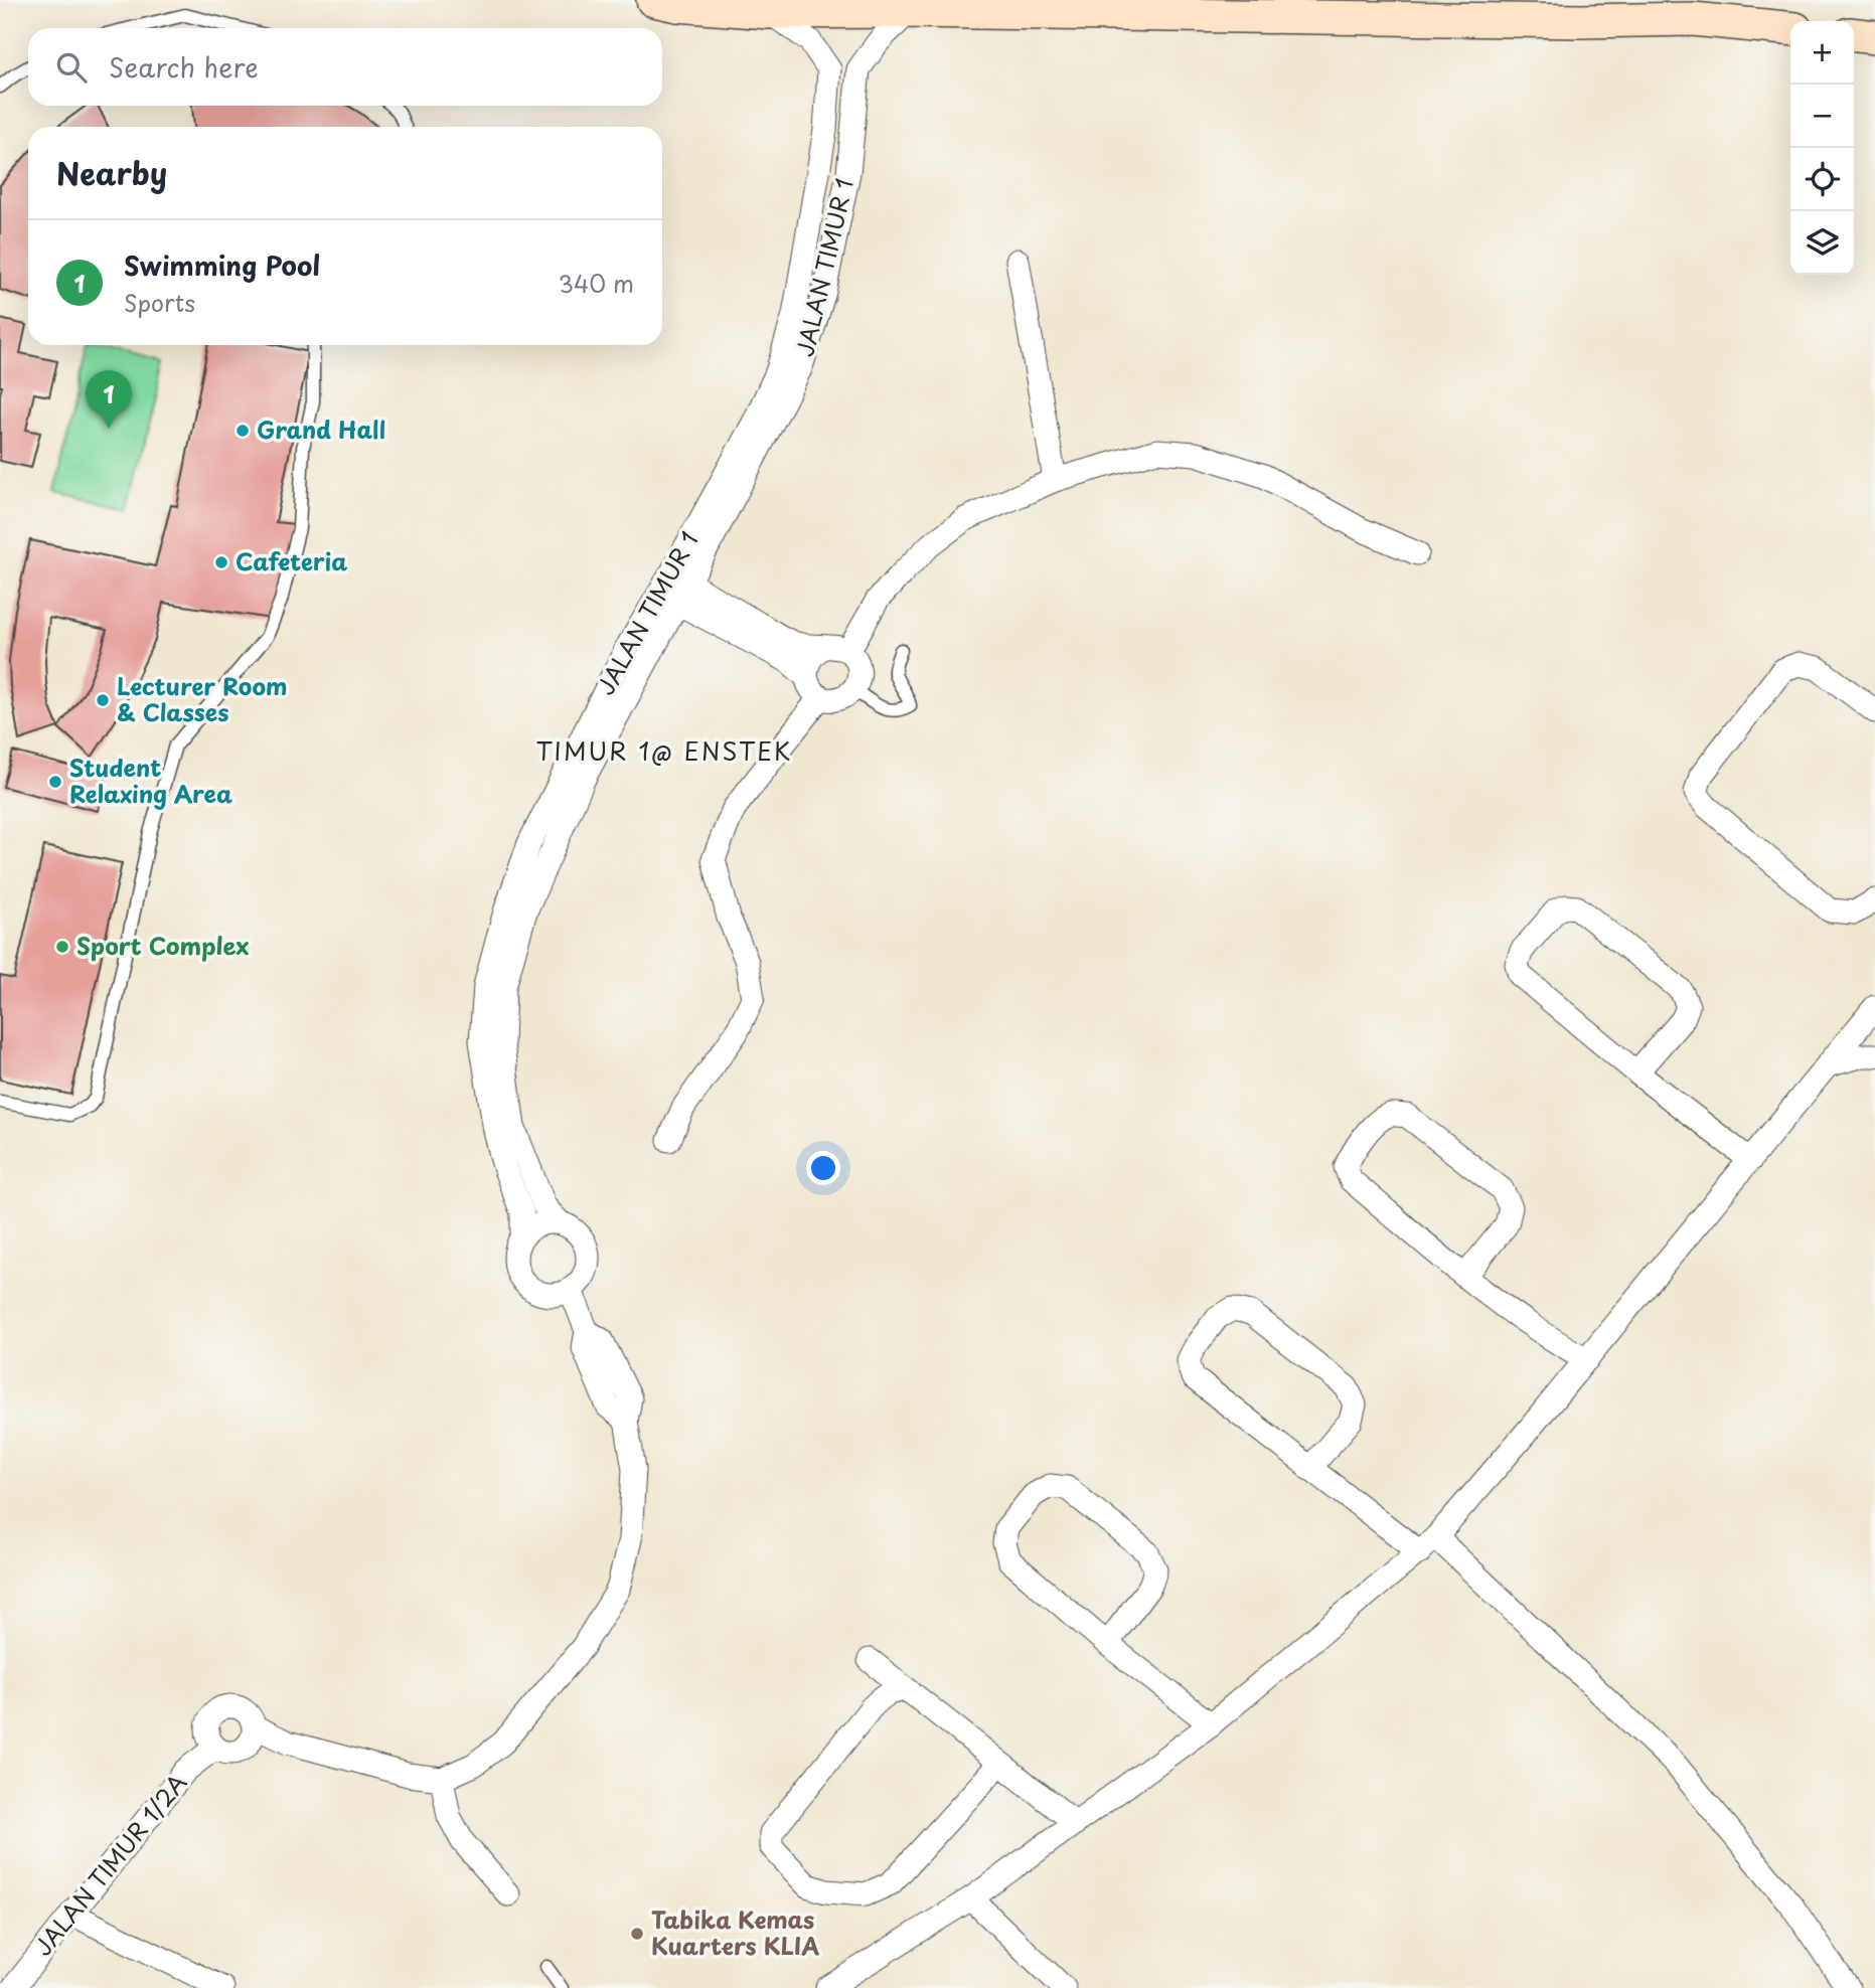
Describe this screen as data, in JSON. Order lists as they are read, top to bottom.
{
  "streets": {
    "street": ["JALAN TIMUR 1", "JALAN TIMUR 1/2A"]
  },
  "districts": ["TIMUR 1@ ENSTEK"],
  "places": [
    "Grand Hall",
    "Cafeteria",
    "Lecturer Room & Classes",
    "Student Relaxing Area",
    "Sport Complex",
    "Tabika Kemas Kuarters KLIA"
  ],
  "page": {
    "map_buttons": ["+", "−"],
    "search": "Search here",
    "heading": "Nearby",
    "list": [
      {
        "mark": "1",
        "name": "Swimming Pool",
        "note": "Sports",
        "value": "340 m"
      }
    ],
    "pins": "1"
  }
}
